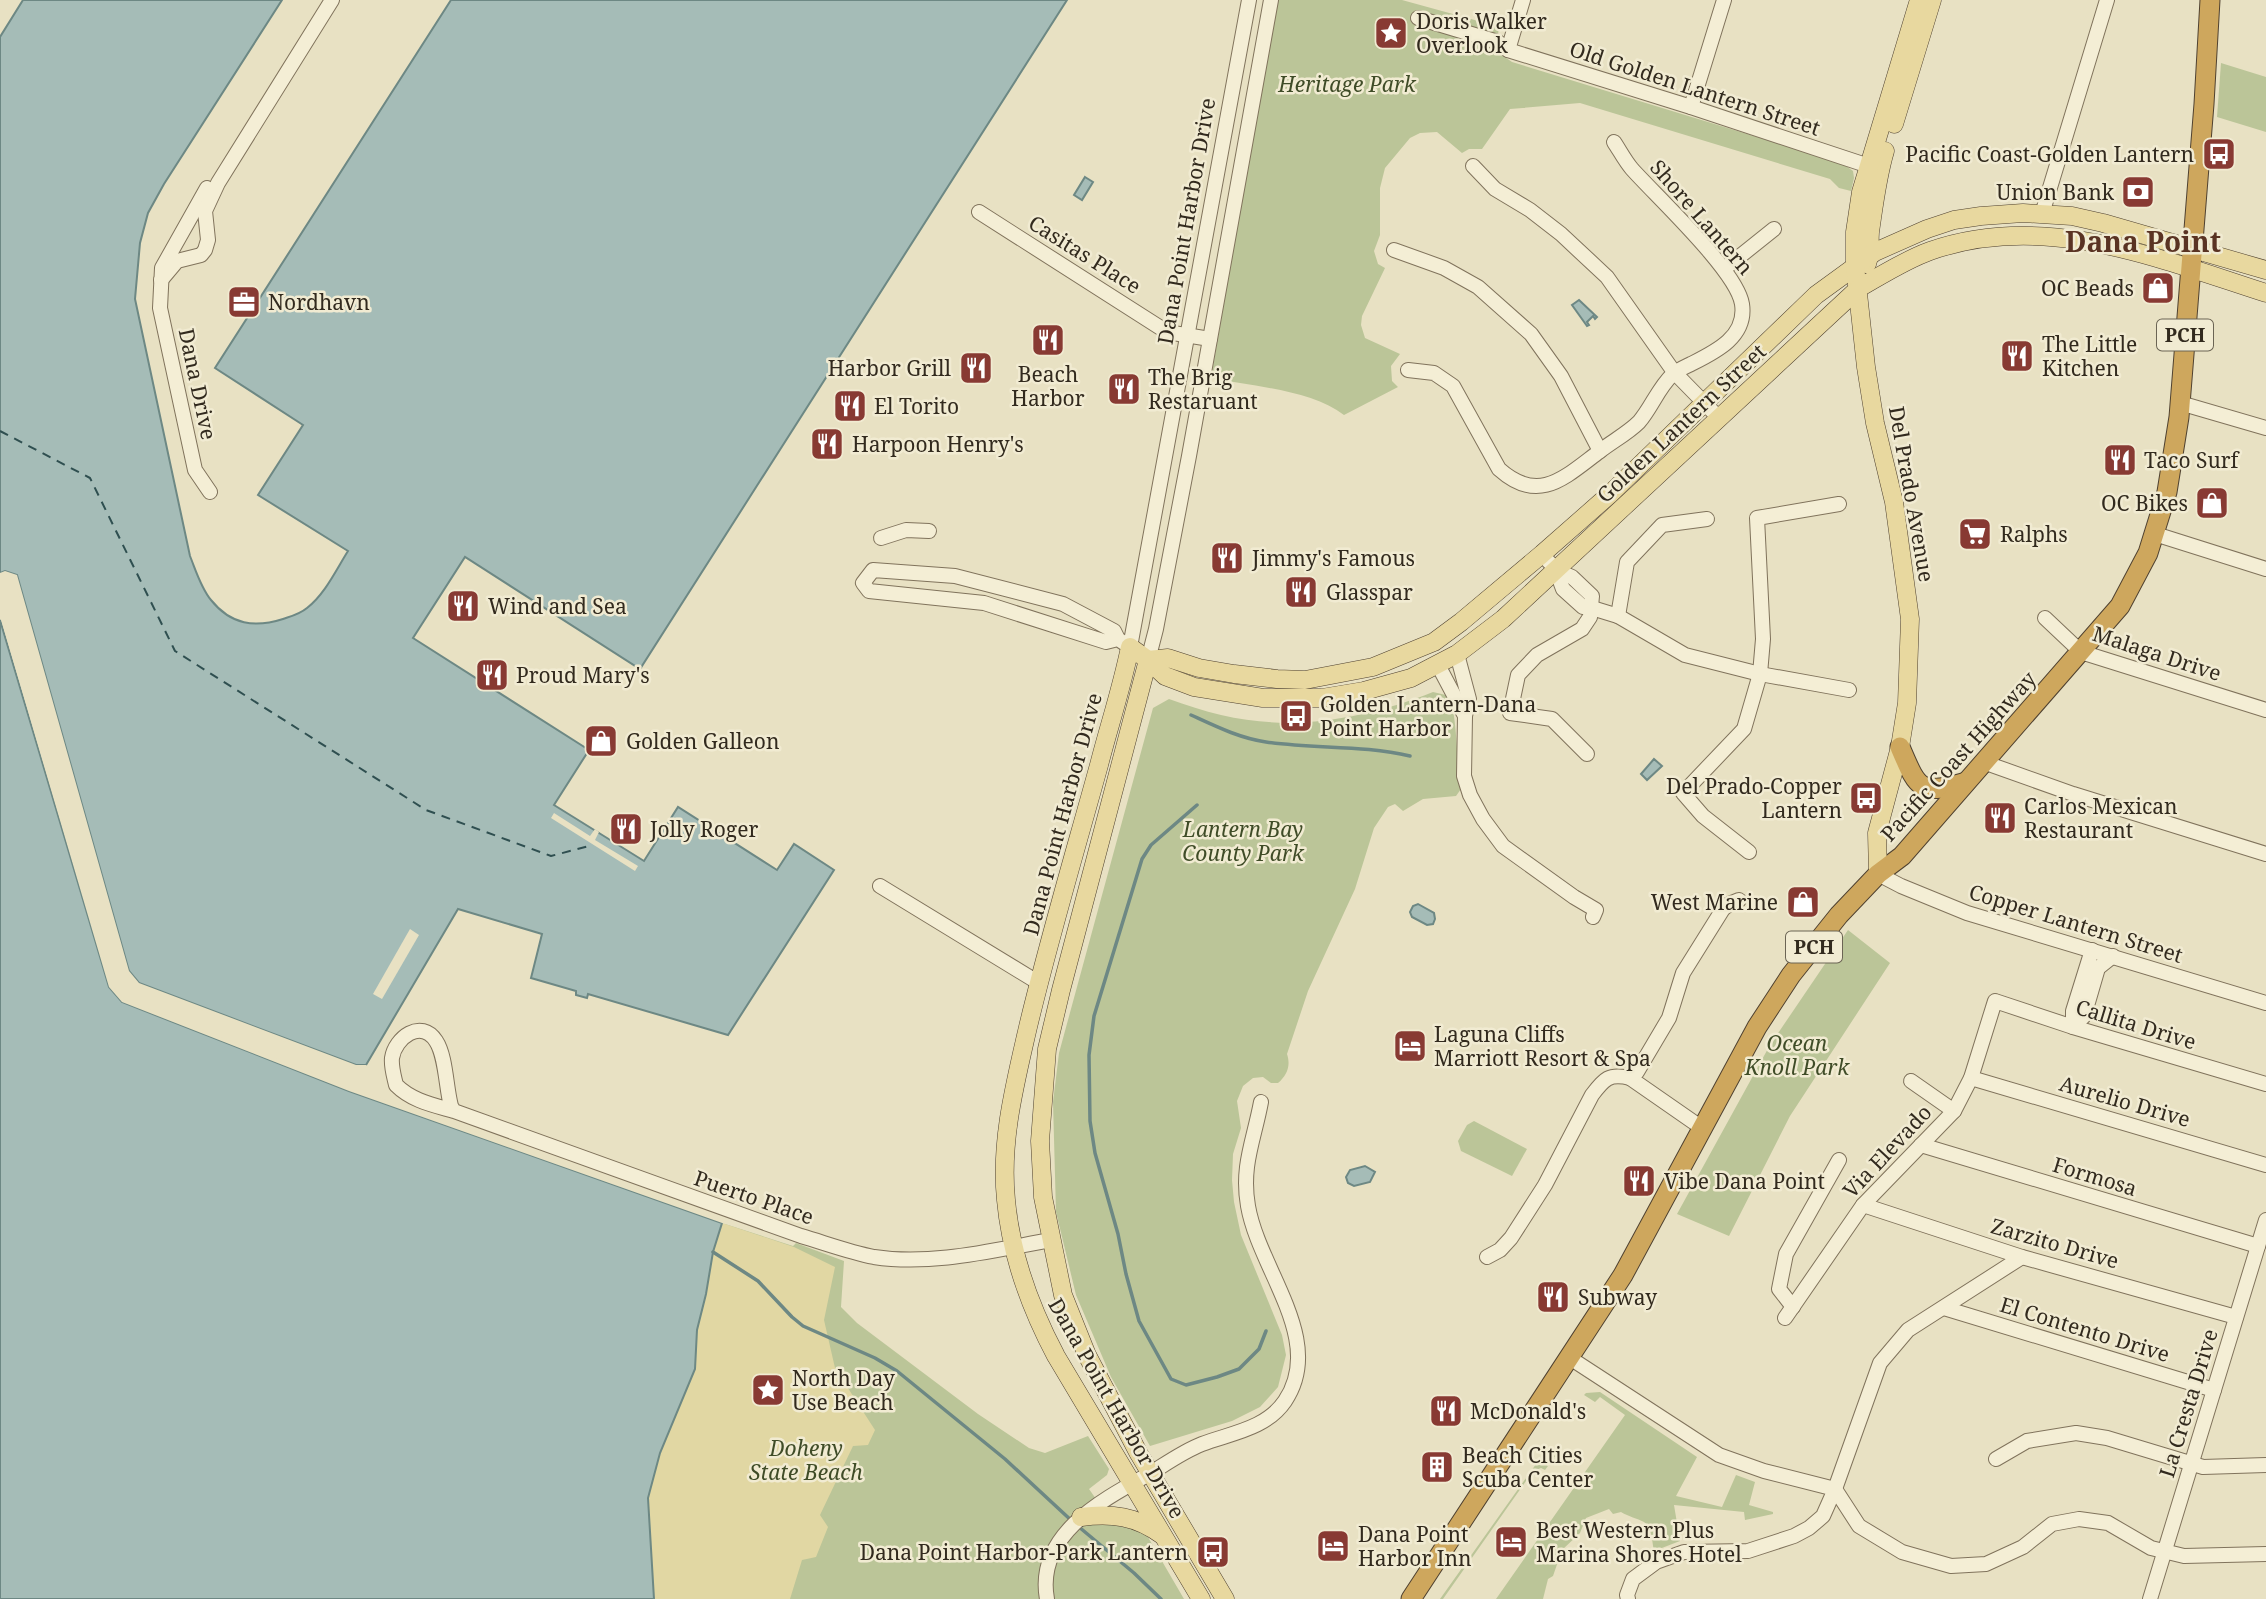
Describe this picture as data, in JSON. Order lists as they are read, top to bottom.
{
  "streets": {
    "highway": ["PCH", "Pacific Coast Highway"],
    "main road": ["Dana Point Harbor Drive", "Golden Lantern Street", "Del Prado Avenue"],
    "street": [
      "Old Golden Lantern Street",
      "Shore Lantern",
      "Casitas Place",
      "Dana Drive",
      "Malaga Drive",
      "Copper Lantern Street",
      "Callita Drive",
      "Aurelio Drive",
      "Via Elevado",
      "Formosa",
      "Puerto Place",
      "Zarzito Drive",
      "El Contento Drive",
      "La Cresta Drive"
    ]
  },
  "crossings": [
    ["Old Golden Lantern Street", "Del Prado Avenue"],
    ["Dana Point Harbor Drive", "Casitas Place"],
    ["Dana Point Harbor Drive", "Golden Lantern Street"],
    ["Dana Point Harbor Drive", "Puerto Place"],
    ["Golden Lantern Street", "Del Prado Avenue"],
    ["Golden Lantern Street", "Pacific Coast Highway"],
    ["Del Prado Avenue", "Pacific Coast Highway"],
    ["Del Prado Avenue", "Copper Lantern Street"],
    ["Malaga Drive", "Pacific Coast Highway"],
    ["Pacific Coast Highway", "Copper Lantern Street"],
    ["Callita Drive", "Via Elevado"],
    ["Aurelio Drive", "Via Elevado"],
    ["Via Elevado", "Formosa"],
    ["Via Elevado", "Zarzito Drive"],
    ["Formosa", "La Cresta Drive"],
    ["Zarzito Drive", "La Cresta Drive"],
    ["El Contento Drive", "La Cresta Drive"]
  ],
  "districts": ["Dana Point"],
  "parks": [
    "Heritage Park",
    "Lantern Bay County Park",
    "Ocean Knoll Park",
    "Doheny State Beach"
  ],
  "places": {
    "place": ["Doris Walker Overlook", "North Day Use Beach"],
    "bus stop": [
      "Pacific Coast-Golden Lantern",
      "Golden Lantern-Dana Point Harbor",
      "Del Prado-Copper Lantern",
      "Dana Point Harbor-Park Lantern"
    ],
    "bank": ["Union Bank"],
    "shop": [
      "OC Beads",
      "OC Bikes",
      "Golden Galleon",
      "West Marine"
    ],
    "office": ["Nordhavn"],
    "restaurant": [
      "Beach Harbor",
      "The Little Kitchen",
      "Harbor Grill",
      "The Brig Restaruant",
      "El Torito",
      "Harpoon Henry's",
      "Taco Surf",
      "Jimmy's Famous",
      "Glasspar",
      "Wind and Sea",
      "Proud Mary's",
      "Carlos Mexican Restaurant",
      "Jolly Roger",
      "Vibe Dana Point",
      "Subway",
      "McDonald's"
    ],
    "supermarket": ["Ralphs"],
    "hotel": ["Laguna Cliffs Marriott Resort & Spa", "Best Western Plus Marina Shores Hotel", "Dana Point Harbor Inn"],
    "building": ["Beach Cities Scuba Center"]
  }
}
